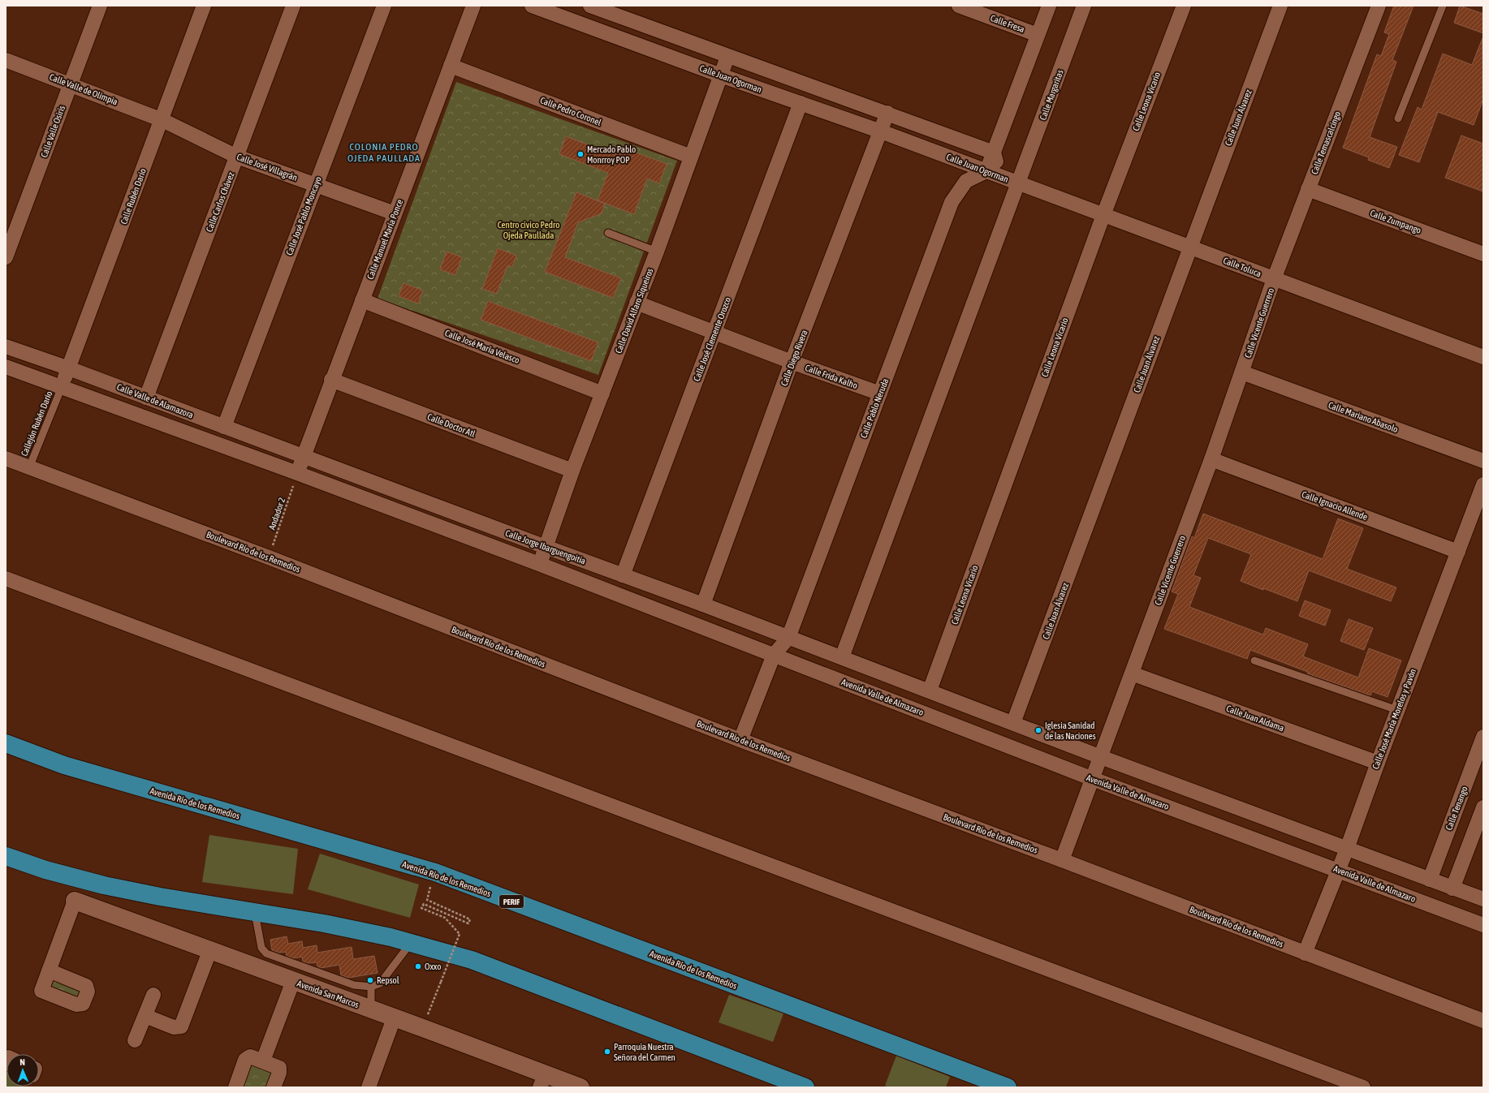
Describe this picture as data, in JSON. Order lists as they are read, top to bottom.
{
  "streets": {
    "highway": ["Avenida Río de los Remedios", "PERIF"],
    "street": [
      "Calle Fresa",
      "Calle Juan Ogorman",
      "Calle Valle de Olimpia",
      "Calle Margaritas",
      "Calle Leona Vicario",
      "Calle Pedro Coronel",
      "Calle Juan Álvarez",
      "Calle Valle Osiris",
      "Calle Temascalcingo",
      "Calle José Villagrán",
      "Calle Rubén Dario",
      "Calle Carlos Chávez",
      "Calle José Pablo Moncayo",
      "Calle Zumpango",
      "Calle Manuel María Ponce",
      "Calle Toluca",
      "Calle David Alfaro Siqueiros",
      "Calle Vicente Guerrero",
      "Calle José Clemente Orozco",
      "Calle José María Velasco",
      "Calle Diego Rivera",
      "Calle Frida Kalho",
      "Calle Valle de Alamazora",
      "Calle Pablo Neruda",
      "Calle Mariano Abasolo",
      "Calle Doctor Atl",
      "Calle Ignacio Allende",
      "Calle Jorge Ibarguengoitia",
      "Boulevard Río de los Remedios",
      "Avenida Valle de Almazaro",
      "Calle Juan Aldama",
      "Calle José María Morelos y Pavón",
      "Calle Tenango",
      "Avenida San Marcos"
    ],
    "lane": ["Callejón Rubén Dario"],
    "path": ["Andador 2"]
  },
  "crossings": [
    ["Calle Juan Ogorman", "Calle Margaritas"],
    ["Calle Juan Ogorman", "Calle Toluca"],
    ["Calle Juan Ogorman", "Calle David Alfaro Siqueiros"],
    ["Calle Juan Ogorman", "Calle José Clemente Orozco"],
    ["Calle Juan Ogorman", "Calle Diego Rivera"],
    ["Calle Juan Ogorman", "Calle Pablo Neruda"],
    ["Calle Valle de Olimpia", "Calle Valle Osiris"],
    ["Calle Valle de Olimpia", "Calle José Villagrán"],
    ["Calle Valle de Olimpia", "Calle Rubén Dario"],
    ["Calle Margaritas", "Calle Toluca"],
    ["Calle Leona Vicario", "Calle Toluca"],
    ["Calle Pedro Coronel", "Calle Manuel María Ponce"],
    ["Calle Pedro Coronel", "Calle David Alfaro Siqueiros"],
    ["Calle Juan Álvarez", "Calle Toluca"],
    ["Calle Temascalcingo", "Calle Zumpango"],
    ["Calle Temascalcingo", "Calle Toluca"],
    ["Calle Temascalcingo", "Calle Vicente Guerrero"],
    ["Calle José Villagrán", "Calle Rubén Dario"],
    ["Calle José Villagrán", "Calle Carlos Chávez"],
    ["Calle José Villagrán", "Calle José Pablo Moncayo"],
    ["Calle José Villagrán", "Calle Manuel María Ponce"],
    ["Calle Rubén Dario", "Calle Valle de Alamazora"],
    ["Calle Rubén Dario", "Callejón Rubén Dario"],
    ["Calle Carlos Chávez", "Calle Valle de Alamazora"],
    ["Calle José Pablo Moncayo", "Calle Valle de Alamazora"],
    ["Calle Manuel María Ponce", "Calle José María Velasco"],
    ["Calle Manuel María Ponce", "Calle Valle de Alamazora"],
    ["Calle Manuel María Ponce", "Calle Doctor Atl"],
    ["Calle Manuel María Ponce", "Andador 2"],
    ["Calle Manuel María Ponce", "Calle Jorge Ibarguengoitia"],
    ["Calle Toluca", "Calle Vicente Guerrero"],
    ["Calle David Alfaro Siqueiros", "Calle José María Velasco"],
    ["Calle David Alfaro Siqueiros", "Calle Frida Kalho"],
    ["Calle David Alfaro Siqueiros", "Calle Doctor Atl"],
    ["Calle David Alfaro Siqueiros", "Calle Jorge Ibarguengoitia"],
    ["Calle Vicente Guerrero", "Calle Mariano Abasolo"],
    ["Calle Vicente Guerrero", "Calle Ignacio Allende"],
    ["Calle Vicente Guerrero", "Boulevard Río de los Remedios"],
    ["Calle Vicente Guerrero", "Avenida Valle de Almazaro"],
    ["Calle Vicente Guerrero", "Calle Juan Aldama"],
    ["Calle José Clemente Orozco", "Calle Frida Kalho"],
    ["Calle José Clemente Orozco", "Calle Jorge Ibarguengoitia"],
    ["Calle Diego Rivera", "Calle Frida Kalho"],
    ["Calle Diego Rivera", "Calle Jorge Ibarguengoitia"],
    ["Calle Frida Kalho", "Calle Pablo Neruda"],
    ["Calle Valle de Alamazora", "Callejón Rubén Dario"],
    ["Calle Valle de Alamazora", "Andador 2"],
    ["Calle Valle de Alamazora", "Calle Jorge Ibarguengoitia"],
    ["Calle Pablo Neruda", "Calle Jorge Ibarguengoitia"],
    ["Calle Pablo Neruda", "Boulevard Río de los Remedios"],
    ["Calle Pablo Neruda", "Avenida Valle de Almazaro"],
    ["Callejón Rubén Dario", "Boulevard Río de los Remedios"],
    ["Calle Ignacio Allende", "Calle José María Morelos y Pavón"],
    ["Andador 2", "Calle Jorge Ibarguengoitia"],
    ["Andador 2", "Boulevard Río de los Remedios"],
    ["Calle Jorge Ibarguengoitia", "Avenida Valle de Almazaro"],
    ["Boulevard Río de los Remedios", "Calle José María Morelos y Pavón"],
    ["Avenida Valle de Almazaro", "Calle José María Morelos y Pavón"],
    ["Calle Juan Aldama", "Calle José María Morelos y Pavón"]
  ],
  "districts": ["COLONIA PEDRO OJEDA PAULLADA"],
  "parks": ["Centro civico Pedro Ojeda Paullada"],
  "places": [
    "Mercado Pablo Monrroy POP",
    "Iglesia Sanidad de las Naciones",
    "Oxxo",
    "Repsol",
    "Parroquia Nuestra Señora del Carmen"
  ],
  "north": "top"
}
